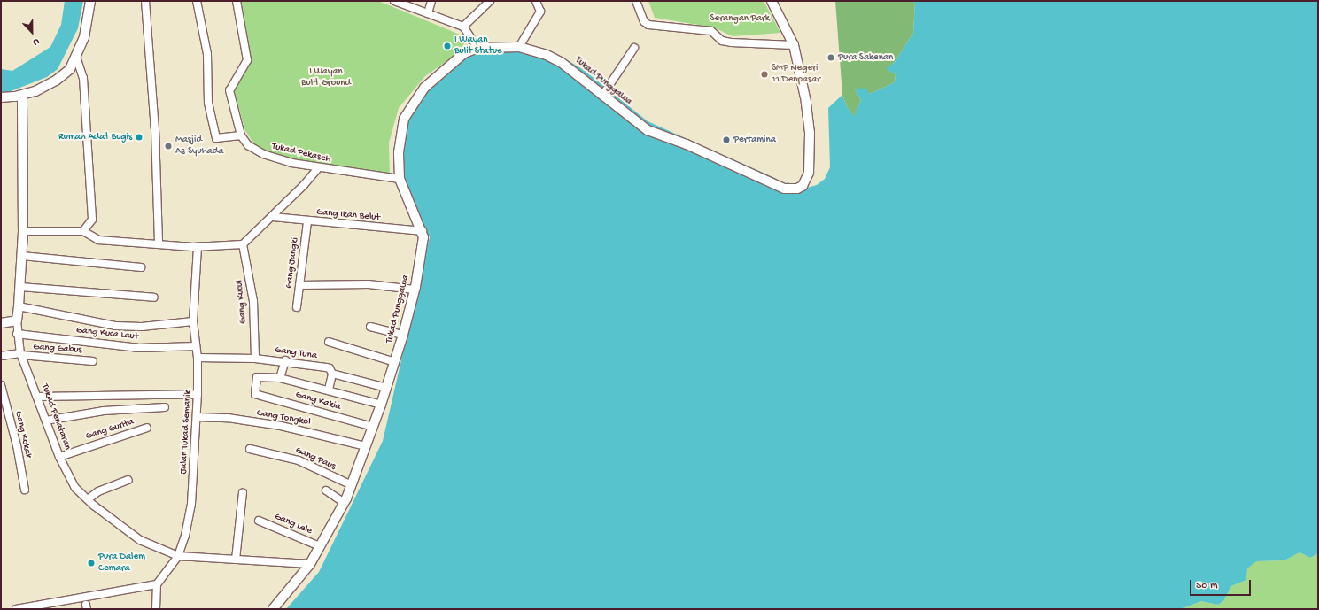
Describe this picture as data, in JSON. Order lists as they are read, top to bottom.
{
  "streets": {
    "street": [
      "Tukad Punggawa",
      "Tukad Pekaseh",
      "Gang Ikan Belut",
      "Gang Jangki",
      "Gang Kucul",
      "Gang Kuca Laut",
      "Gang Gabus",
      "Gang Tuna",
      "Gang Kakia",
      "Tukad Penataran",
      "Gang Tongkol",
      "Gang Gurita",
      "Jalan Tukad Semanik",
      "Gang Kokak",
      "Gang Paus",
      "Gang Lele"
    ]
  },
  "crossings": [
    ["Tukad Punggawa", "Tukad Pekaseh"],
    ["Tukad Punggawa", "Gang Ikan Belut"],
    ["Tukad Punggawa", "Gang Tuna"],
    ["Tukad Punggawa", "Gang Kakia"],
    ["Tukad Punggawa", "Tukad Penataran"],
    ["Tukad Punggawa", "Gang Tongkol"],
    ["Tukad Punggawa", "Gang Paus"],
    ["Tukad Punggawa", "Gang Lele"],
    ["Gang Ikan Belut", "Gang Jangki"],
    ["Gang Kucul", "Gang Tuna"],
    ["Gang Kuca Laut", "Tukad Penataran"],
    ["Gang Kuca Laut", "Jalan Tukad Semanik"],
    ["Gang Gabus", "Tukad Penataran"],
    ["Gang Tuna", "Jalan Tukad Semanik"],
    ["Tukad Penataran", "Gang Gurita"],
    ["Tukad Penataran", "Jalan Tukad Semanik"],
    ["Gang Tongkol", "Jalan Tukad Semanik"]
  ],
  "parks": ["Serangan Park", "I Wayan Bulit Ground"],
  "places": [
    "I Wayan Bulit Statue",
    "Pura Sakenan",
    "SMP Negeri 11 Denpasar",
    "Rumah Adat Bugis",
    "Pertamina",
    "Masjid As-Syuhada",
    "Pura Dalem Cemara"
  ],
  "scale_bar": "50 m",
  "north": "bottom"
}
